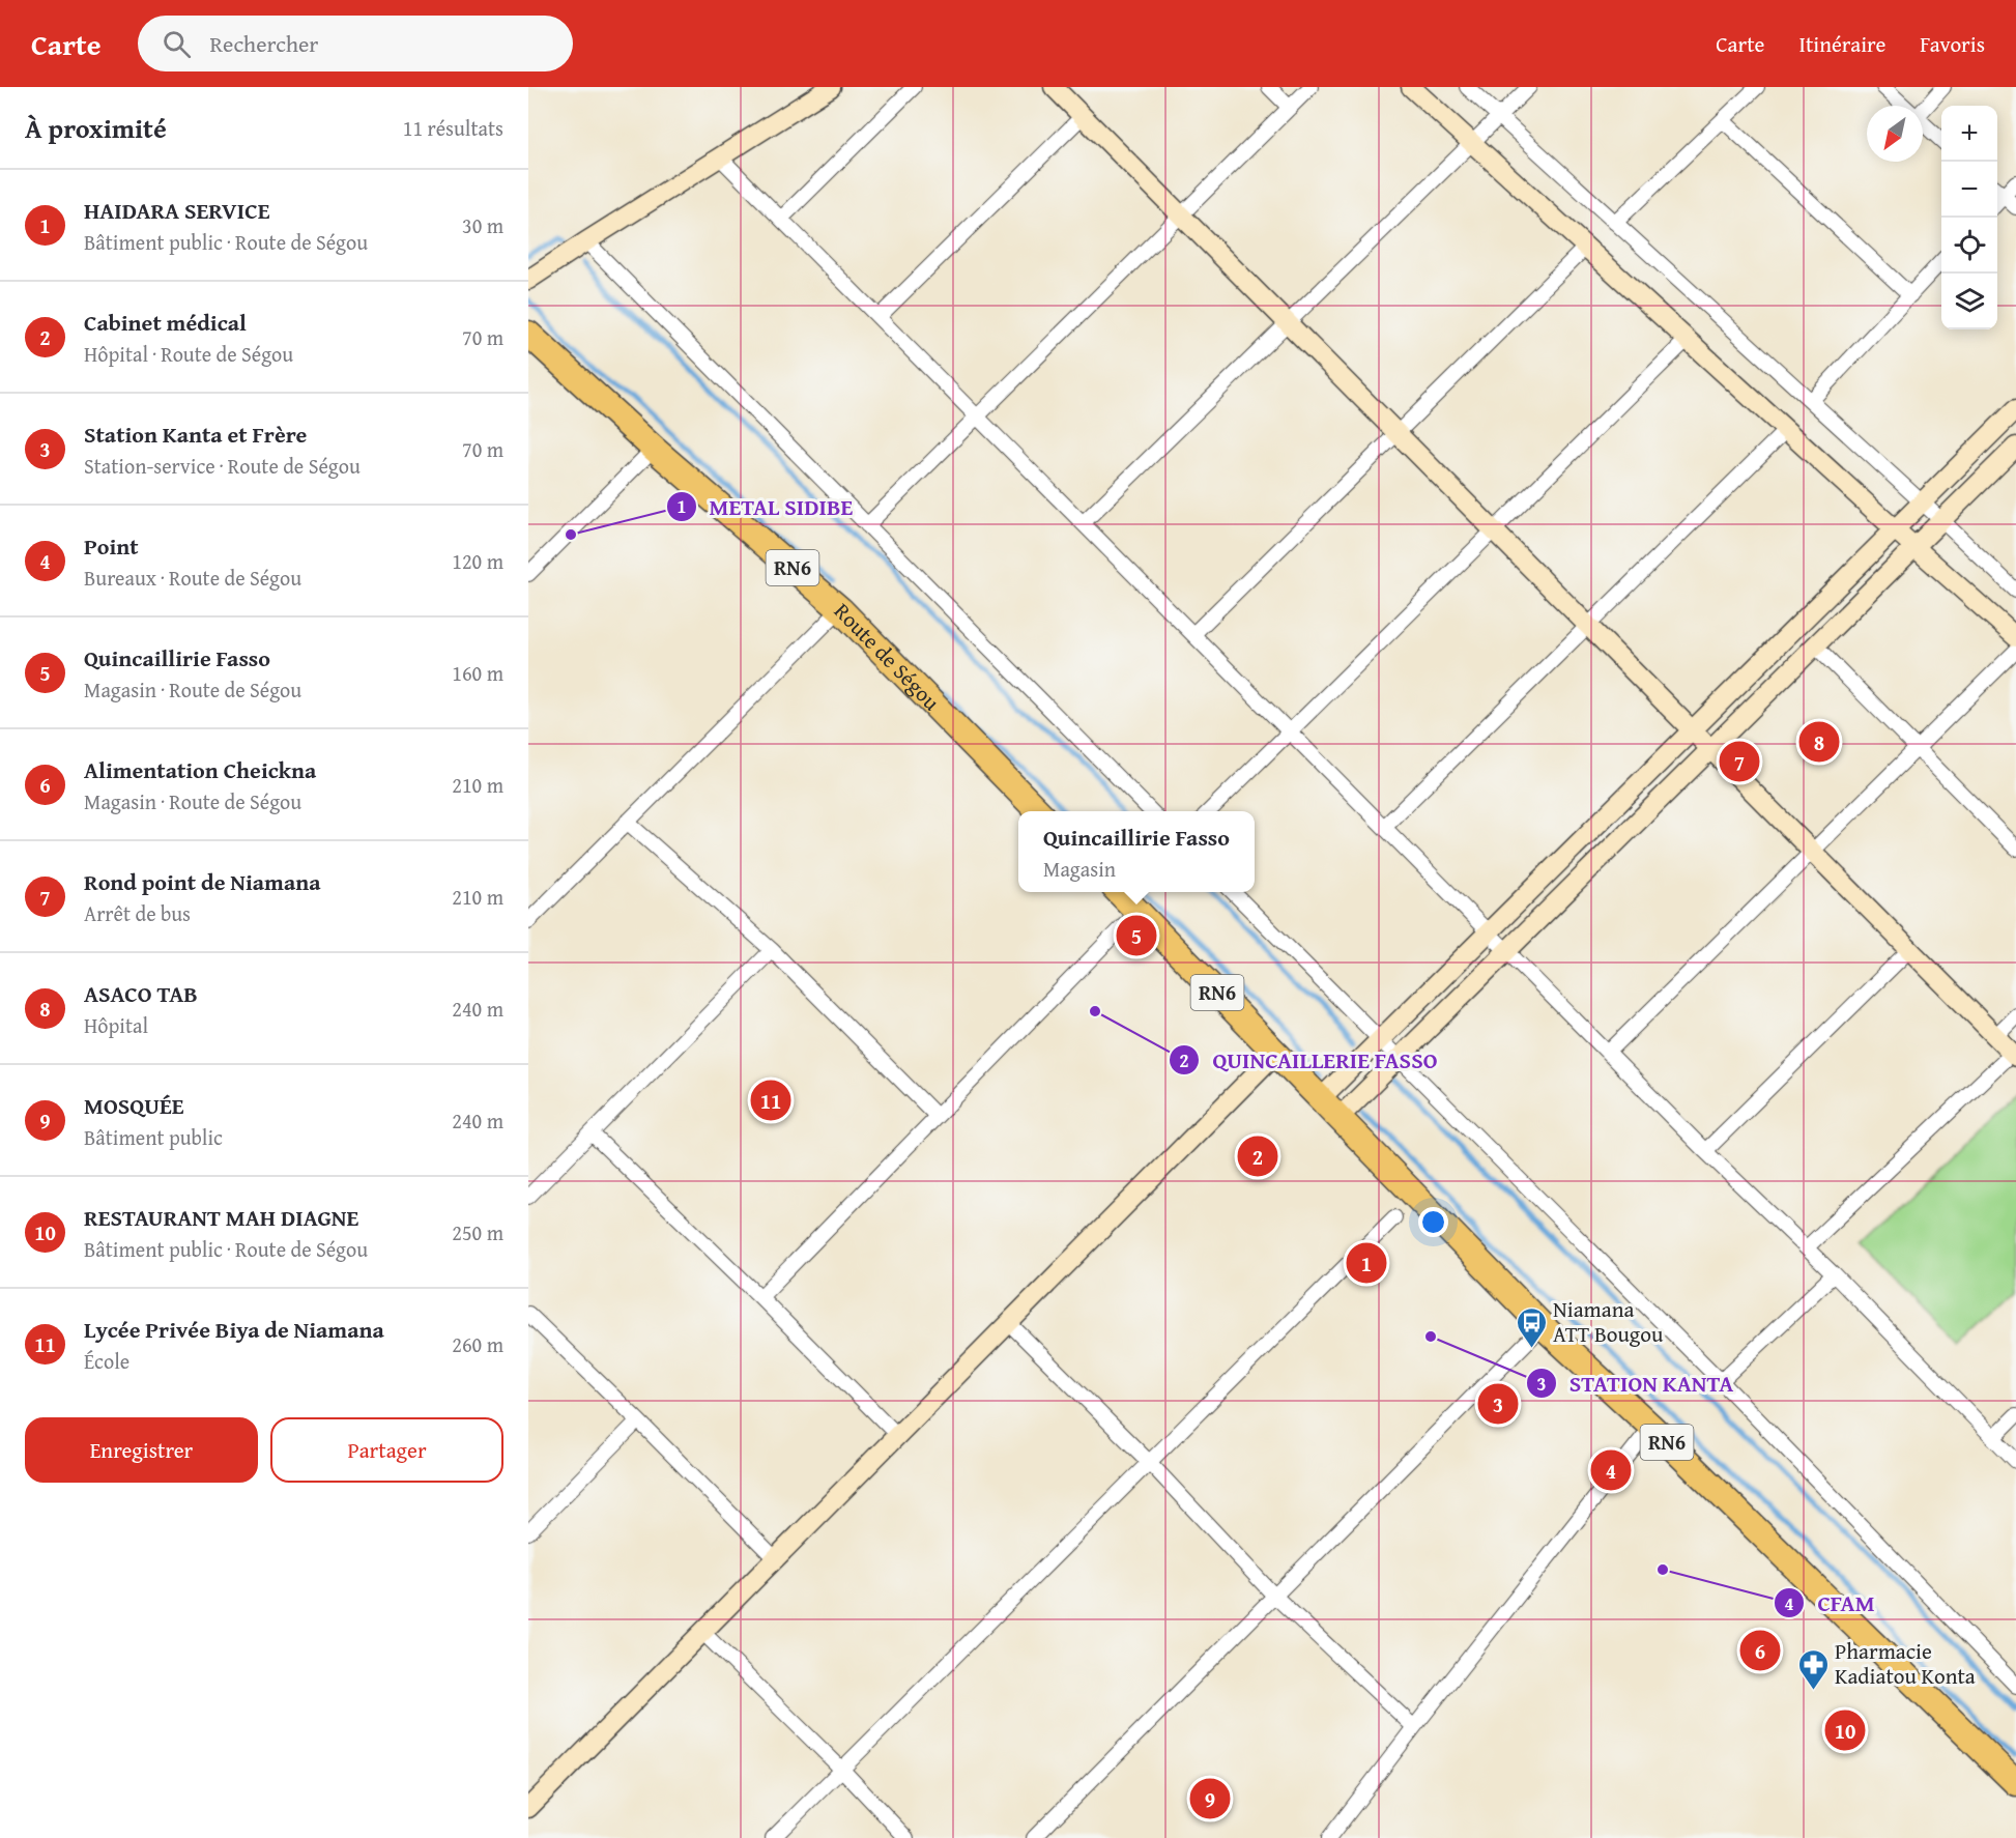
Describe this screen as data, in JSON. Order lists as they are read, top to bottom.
{
  "streets": {
    "highway": ["RN6", "Route de Ségou"]
  },
  "places": {
    "other": [
      "METAL SIDIBE",
      "QUINCAILLERIE FASSO",
      "STATION KANTA",
      "CFAM"
    ],
    "bus stop": ["Niamana ATT Bougou"],
    "pharmacy": ["Pharmacie Kadiatou Konta"]
  },
  "north": "bottom left",
  "page": {
    "header": "Carte",
    "search": "Rechercher",
    "nav": ["Carte", "Itinéraire", "Favoris"],
    "heading": ["À proximité", "11 résultats"],
    "map_buttons": ["+", "−"],
    "list": [
      {
        "mark": "1",
        "name": "HAIDARA SERVICE",
        "note": "Bâtiment public · Route de Ségou",
        "value": "30 m"
      },
      {
        "mark": "2",
        "name": "Cabinet médical",
        "note": "Hôpital · Route de Ségou",
        "value": "70 m"
      },
      {
        "mark": "3",
        "name": "Station Kanta et Frère",
        "note": "Station-service · Route de Ségou",
        "value": "70 m"
      },
      {
        "mark": "4",
        "name": "Point",
        "note": "Bureaux · Route de Ségou",
        "value": "120 m"
      },
      {
        "mark": "5",
        "name": "Quincaillirie Fasso",
        "note": "Magasin · Route de Ségou",
        "value": "160 m"
      },
      {
        "mark": "6",
        "name": "Alimentation Cheickna",
        "note": "Magasin · Route de Ségou",
        "value": "210 m"
      },
      {
        "mark": "7",
        "name": "Rond point de Niamana",
        "note": "Arrêt de bus",
        "value": "210 m"
      },
      {
        "mark": "8",
        "name": "ASACO TAB",
        "note": "Hôpital",
        "value": "240 m"
      },
      {
        "mark": "9",
        "name": "MOSQUÉE",
        "note": "Bâtiment public",
        "value": "240 m"
      },
      {
        "mark": "10",
        "name": "RESTAURANT MAH DIAGNE",
        "note": "Bâtiment public · Route de Ségou",
        "value": "250 m"
      },
      {
        "mark": "11",
        "name": "Lycée Privée Biya de Niamana",
        "note": "École",
        "value": "260 m"
      }
    ],
    "pins": [
      "8",
      "7",
      "5",
      "11",
      "2",
      "1",
      "3",
      "4",
      "6",
      "10",
      "9"
    ],
    "popup": ["Quincaillirie Fasso", "Magasin"],
    "buttons": ["Enregistrer", "Partager"]
  }
}
